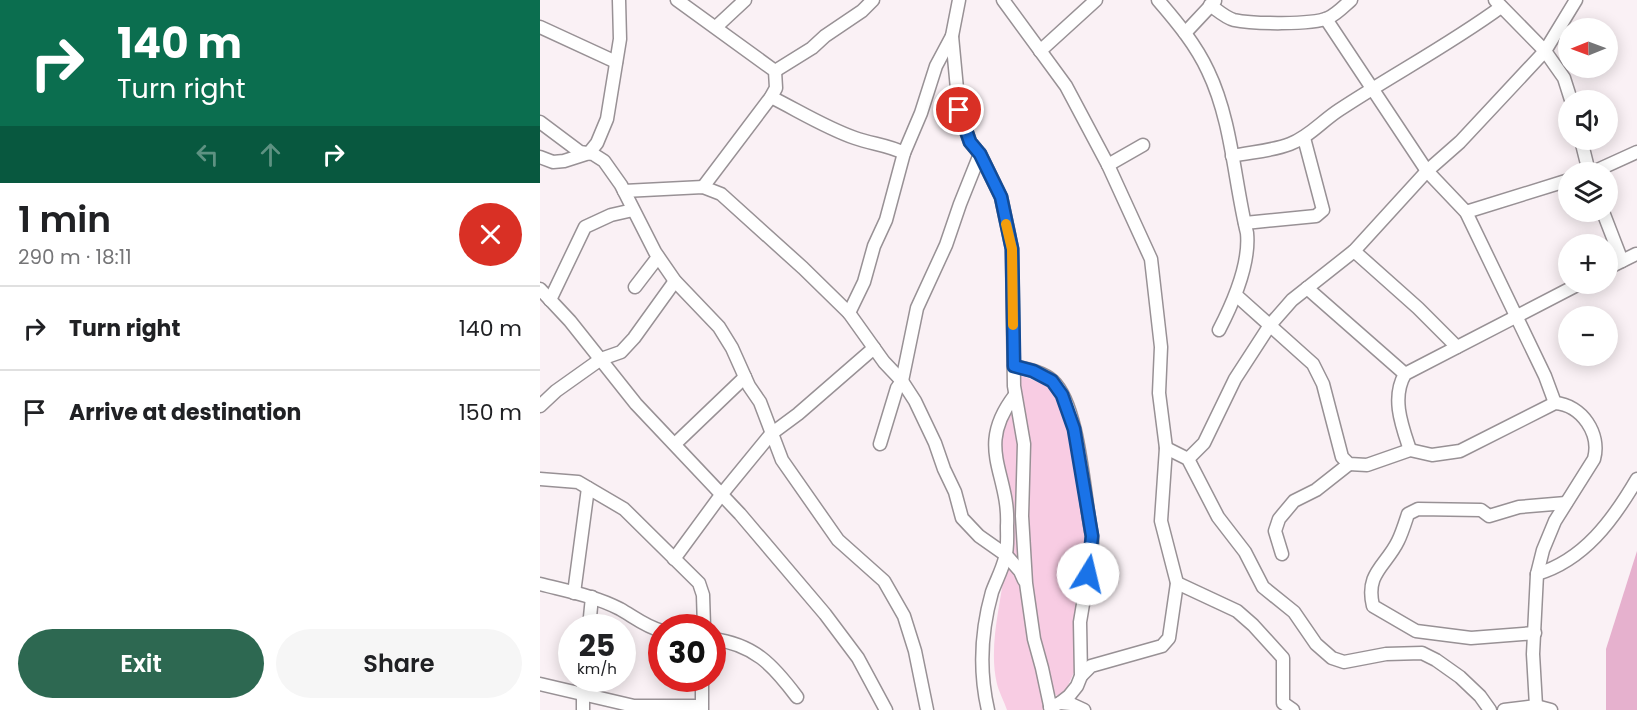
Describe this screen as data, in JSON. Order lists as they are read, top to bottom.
{
  "north": "left",
  "page": {
    "turn": ["140 m", "Turn right"],
    "map_buttons": ["+", "−"],
    "heading": ["1 min", "290 m · 18:11"],
    "list": [
      {
        "name": "Turn right",
        "value": "140 m"
      },
      {
        "name": "Arrive at destination",
        "value": "150 m"
      }
    ],
    "speed": "25 km/h",
    "limit": "30",
    "buttons": ["Exit", "Share"]
  }
}
